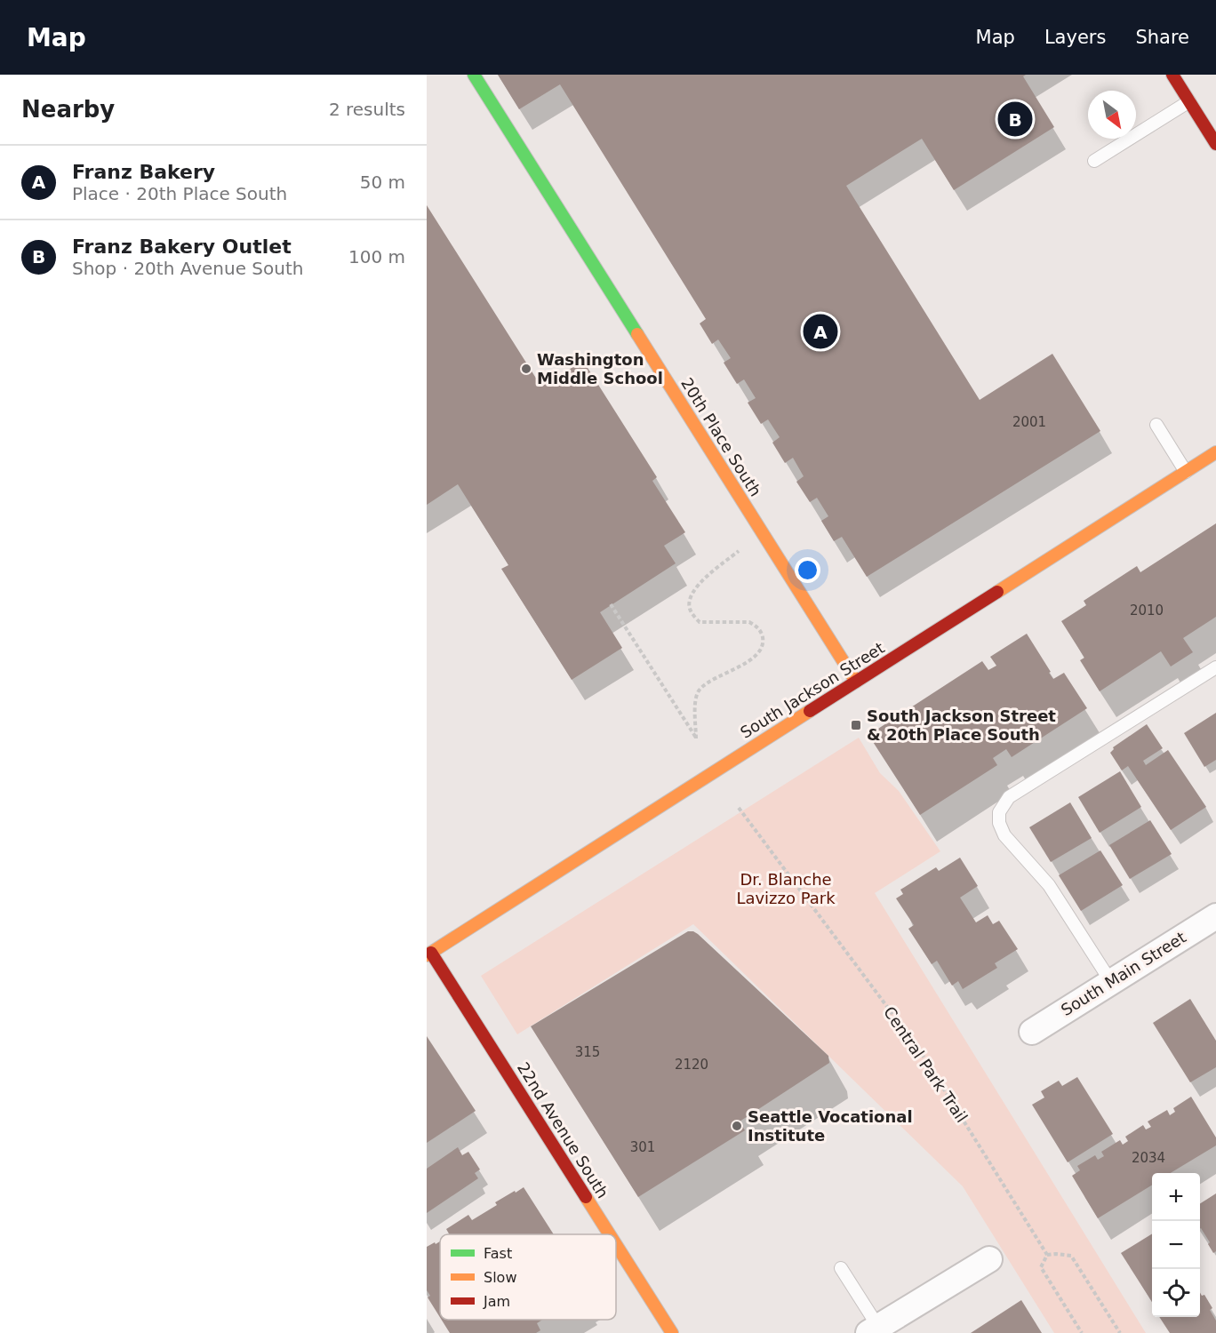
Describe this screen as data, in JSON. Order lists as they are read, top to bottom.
{
  "streets": {
    "street": [
      "20th Place South",
      "South Jackson Street",
      "South Main Street",
      "22nd Avenue South"
    ],
    "path": ["Central Park Trail"]
  },
  "crossings": [
    ["20th Place South", "South Jackson Street"],
    ["South Jackson Street", "22nd Avenue South"]
  ],
  "parks": ["Dr. Blanche Lavizzo Park"],
  "places": {
    "other": ["Washington Middle School", "Seattle Vocational Institute"],
    "transit": ["South Jackson Street & 20th Place South"]
  },
  "house_numbers": [
    "2001",
    "2010",
    "315",
    "2120",
    "301",
    "2034"
  ],
  "legend": ["Fast", "Slow", "Jam"],
  "north": "bottom right",
  "page": {
    "header": "Map",
    "nav": ["Map", "Layers", "Share"],
    "heading": ["Nearby", "2 results"],
    "pins": ["B", "A"],
    "list": [
      {
        "mark": "A",
        "name": "Franz Bakery",
        "note": "Place · 20th Place South",
        "value": "50 m"
      },
      {
        "mark": "B",
        "name": "Franz Bakery Outlet",
        "note": "Shop · 20th Avenue South",
        "value": "100 m"
      }
    ],
    "map_buttons": ["+", "−"]
  }
}
